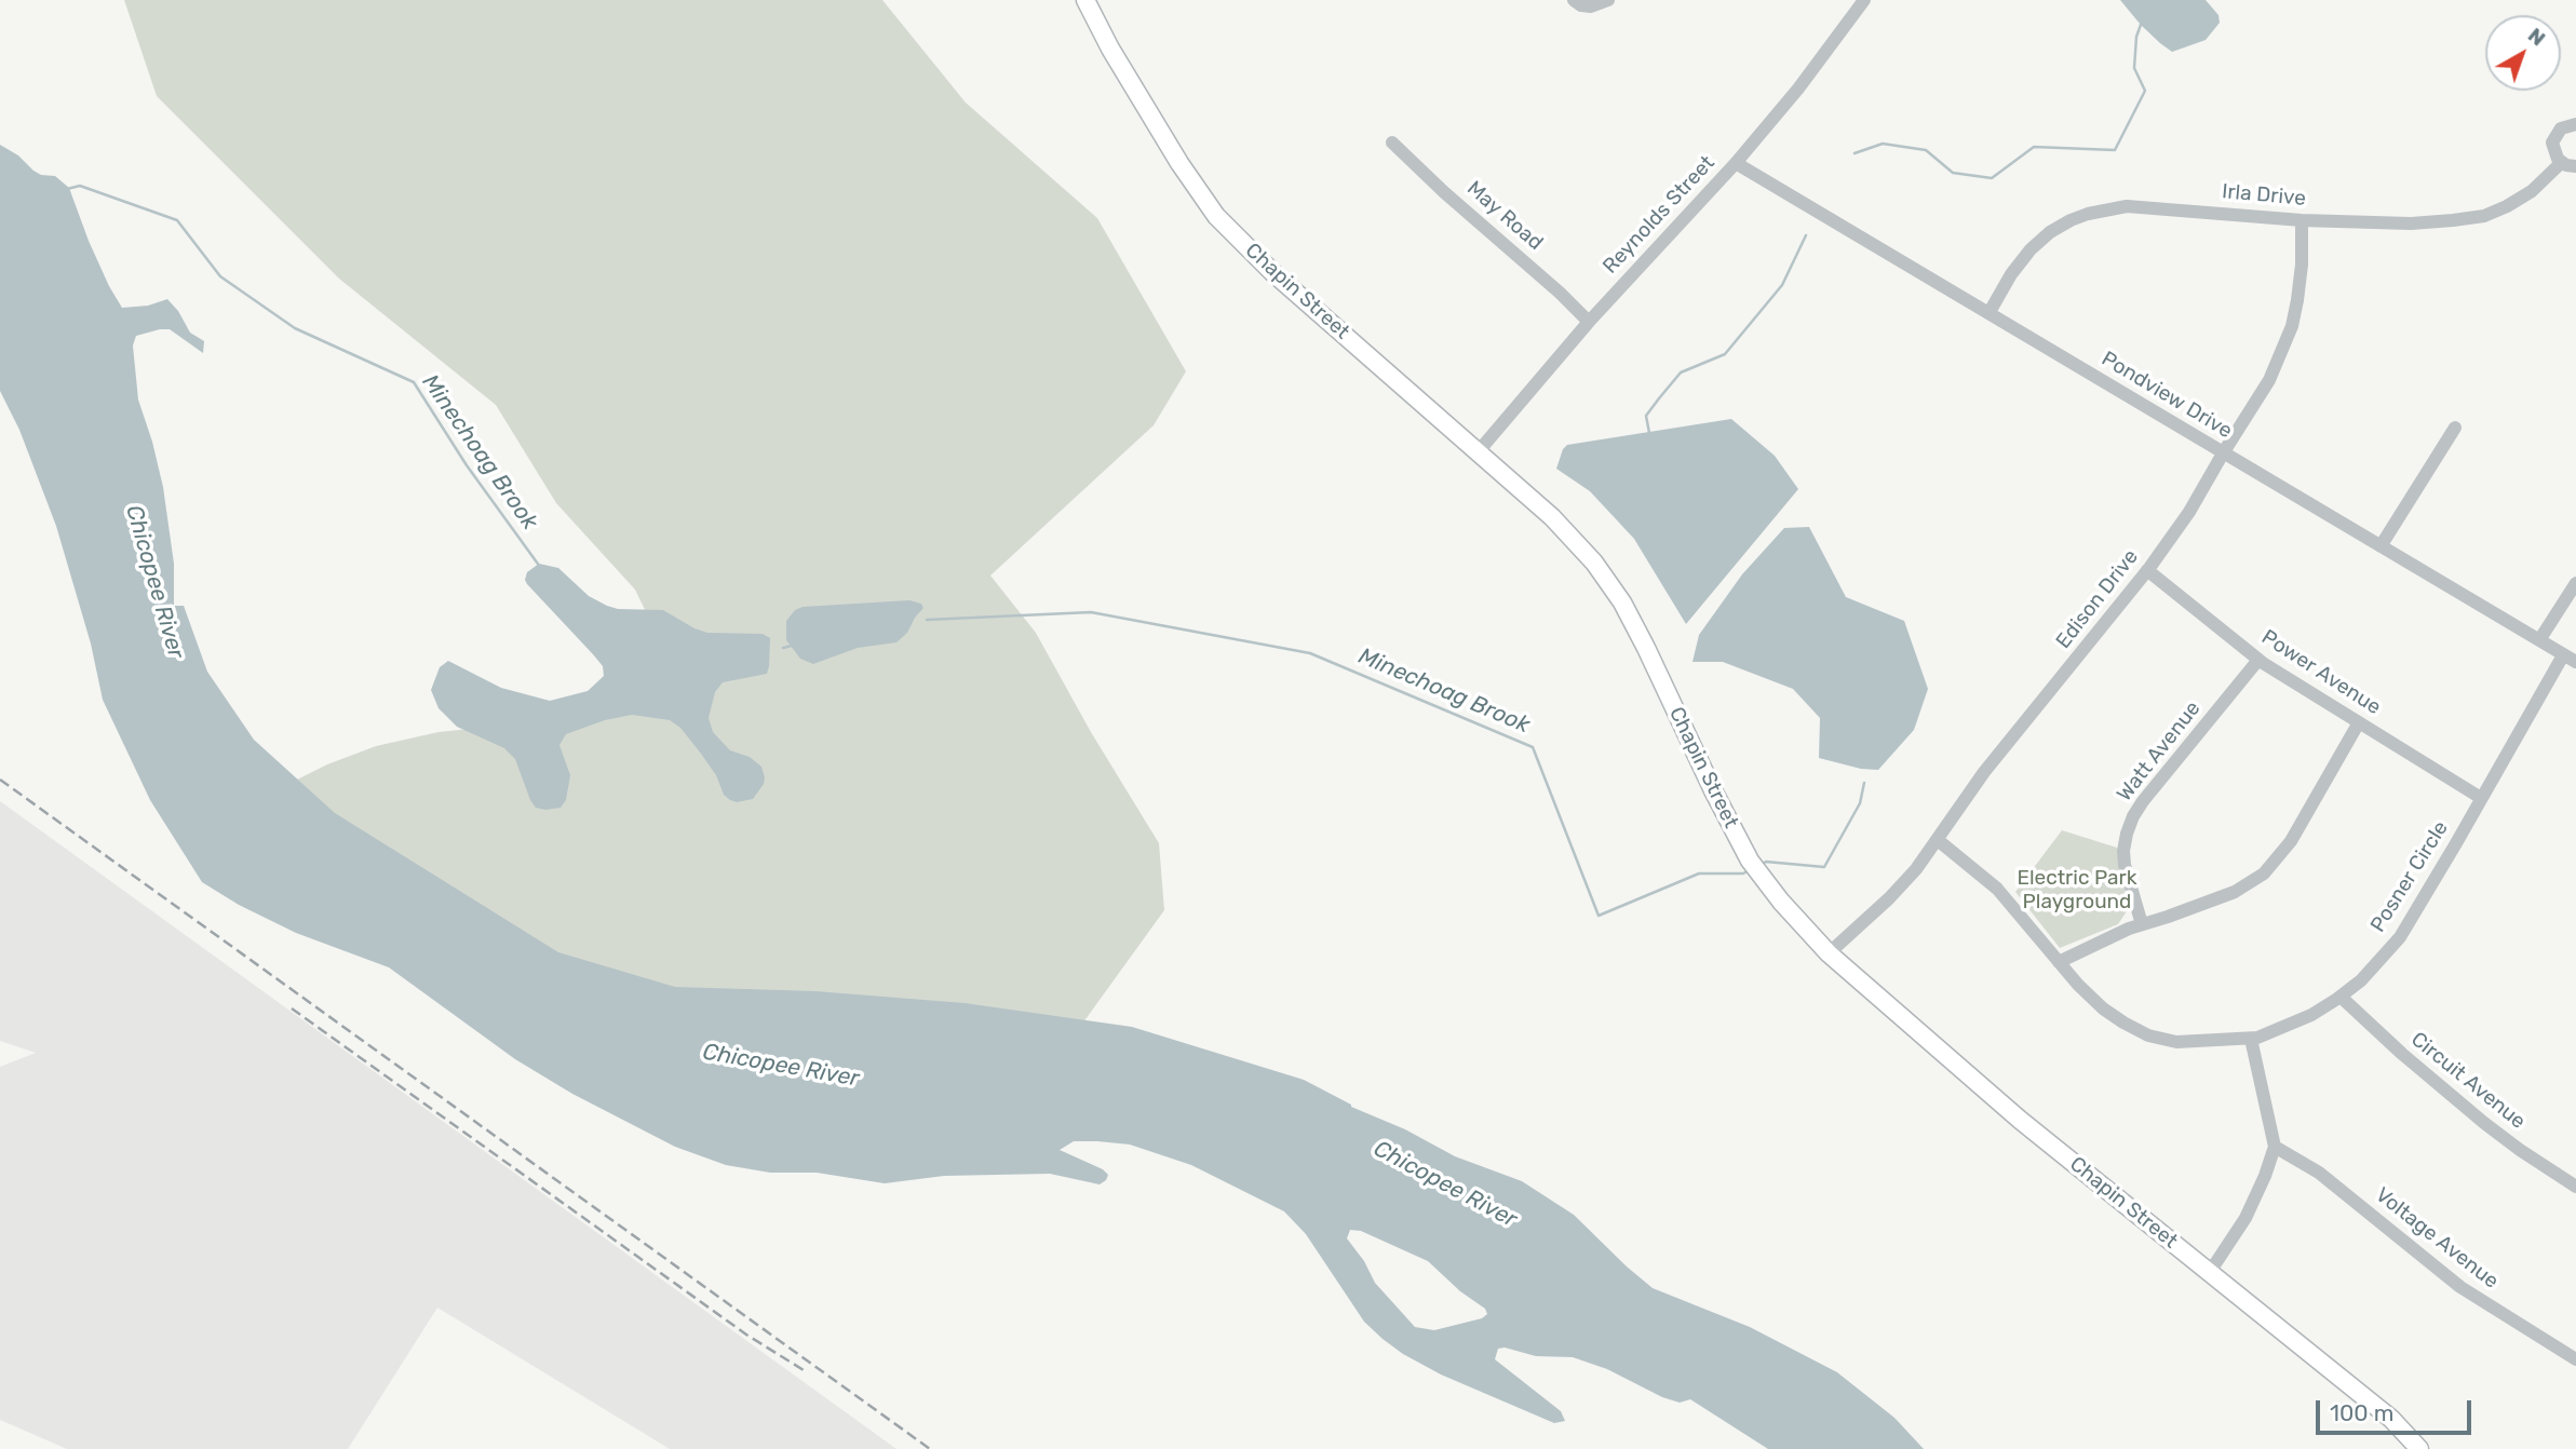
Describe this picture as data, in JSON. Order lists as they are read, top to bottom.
{
  "streets": {
    "main road": ["Chapin Street"],
    "street": [
      "Irla Drive",
      "Reynolds Street",
      "May Road",
      "Pondview Drive",
      "Edison Drive",
      "Power Avenue",
      "Watt Avenue",
      "Posner Circle",
      "Circuit Avenue",
      "Voltage Avenue"
    ]
  },
  "crossings": [
    ["Irla Drive", "Pondview Drive"],
    ["Irla Drive", "Edison Drive"],
    ["Reynolds Street", "May Road"],
    ["Reynolds Street", "Chapin Street"],
    ["Reynolds Street", "Pondview Drive"],
    ["Chapin Street", "Edison Drive"],
    ["Pondview Drive", "Edison Drive"],
    ["Pondview Drive", "Posner Circle"],
    ["Edison Drive", "Power Avenue"],
    ["Edison Drive", "Posner Circle"],
    ["Power Avenue", "Watt Avenue"],
    ["Power Avenue", "Posner Circle"],
    ["Posner Circle", "Circuit Avenue"]
  ],
  "water": ["Minechoag Brook", "Chicopee River"],
  "parks": ["Electric Park Playground"],
  "scale_bar": "100 m",
  "north": "top right"
}
